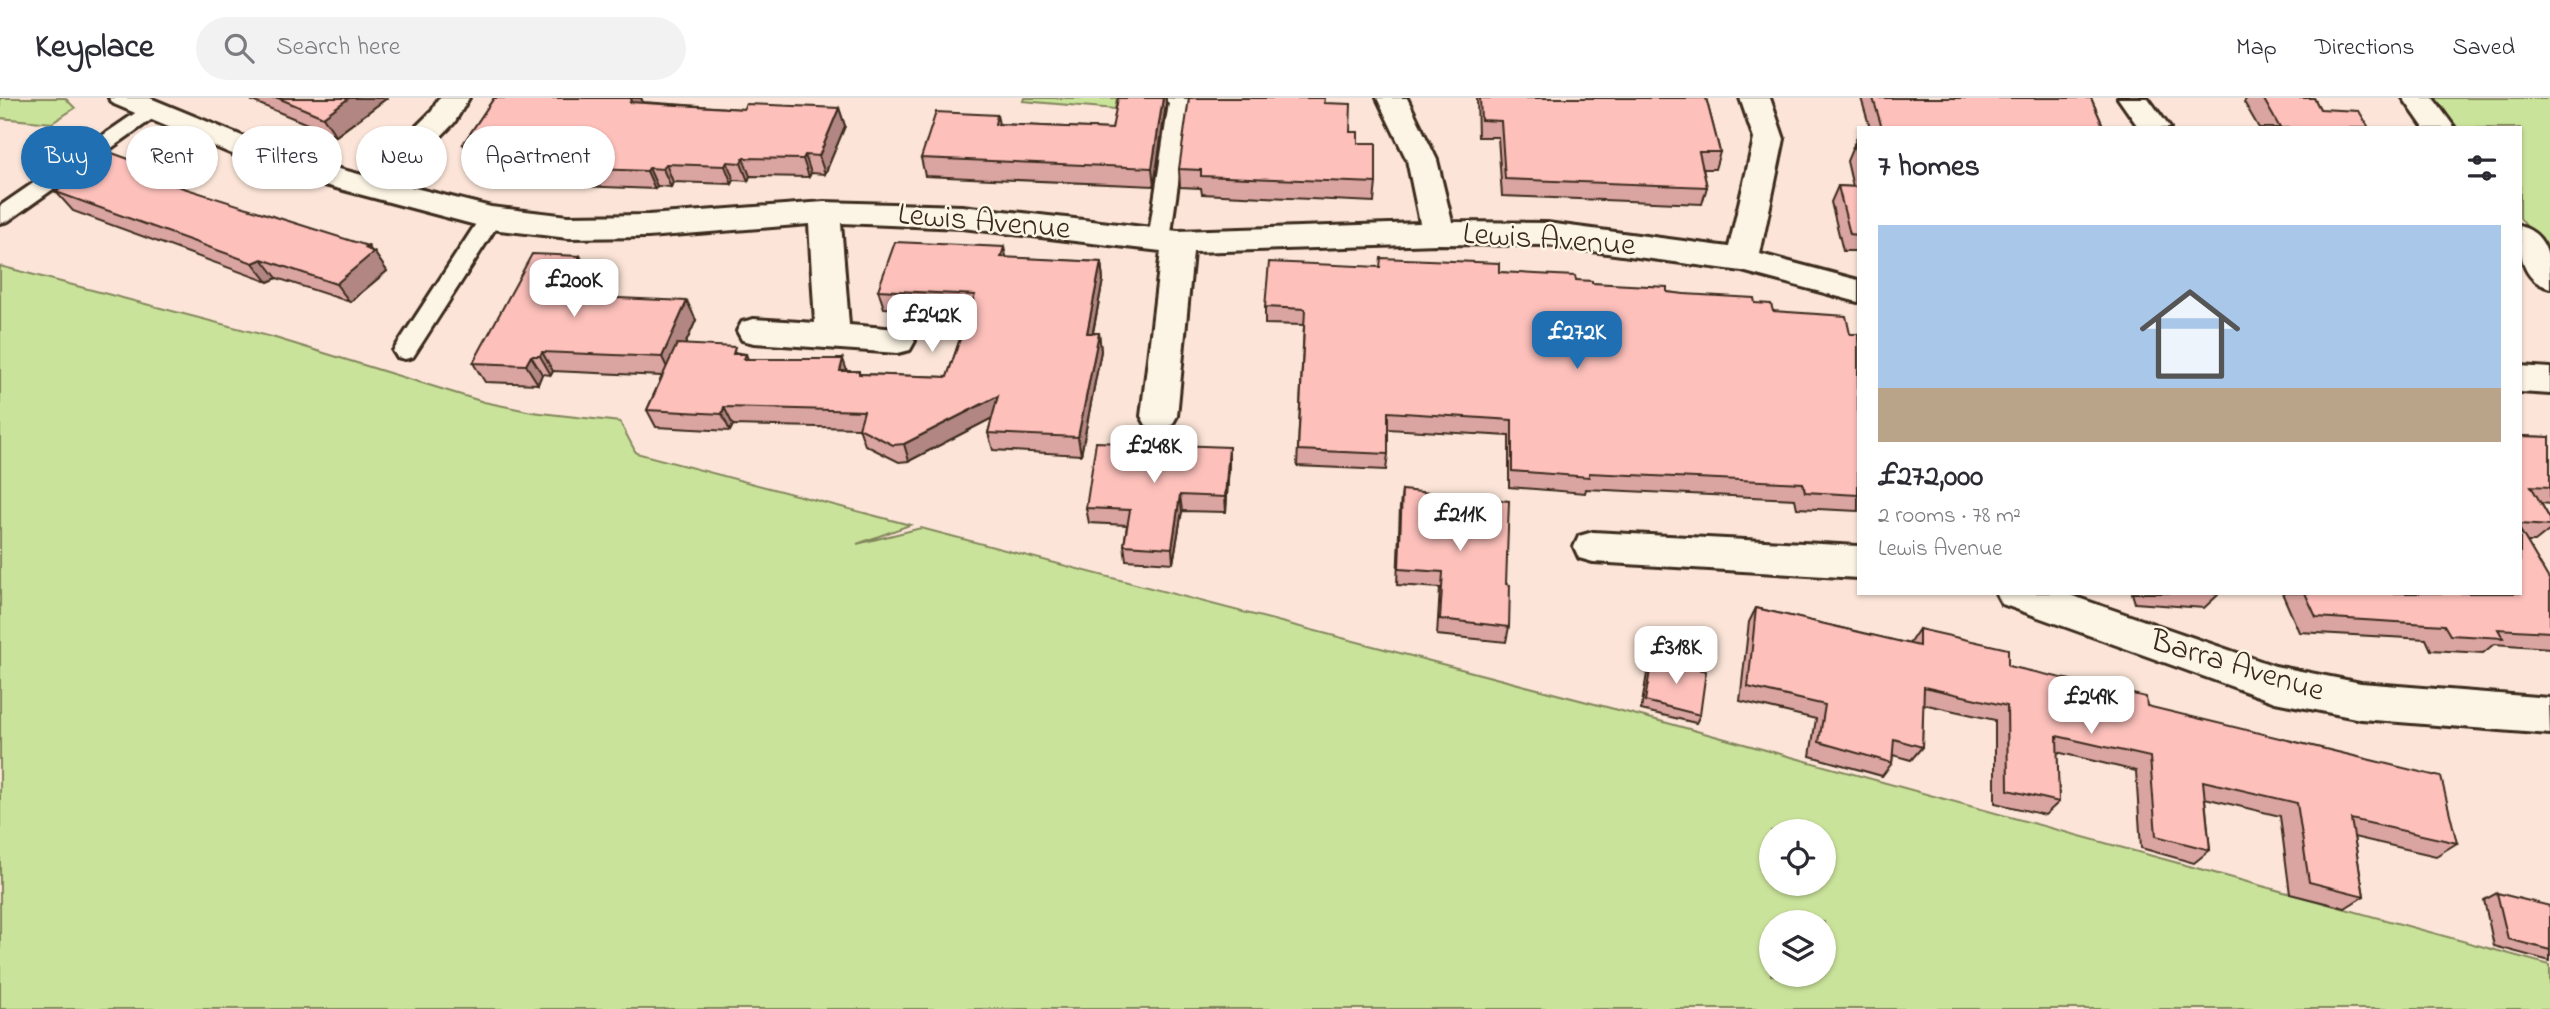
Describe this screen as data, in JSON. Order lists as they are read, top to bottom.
{
  "streets": {
    "street": ["Lewis Avenue", "Barra Avenue"]
  },
  "page": {
    "header": "Keyplace",
    "search": "Search here",
    "nav": ["Map", "Directions", "Saved"],
    "chip": [
      "Buy",
      "Rent",
      "Filters",
      "New",
      "Apartment"
    ],
    "heading": "7 homes",
    "list": [
      {
        "name": "£272,000",
        "note": "2 rooms · 78 m² · Lewis Avenue"
      }
    ],
    "price": [
      "£200K",
      "£242K",
      "£272K",
      "£248K",
      "£211K",
      "£318K",
      "£249K"
    ]
  }
}
